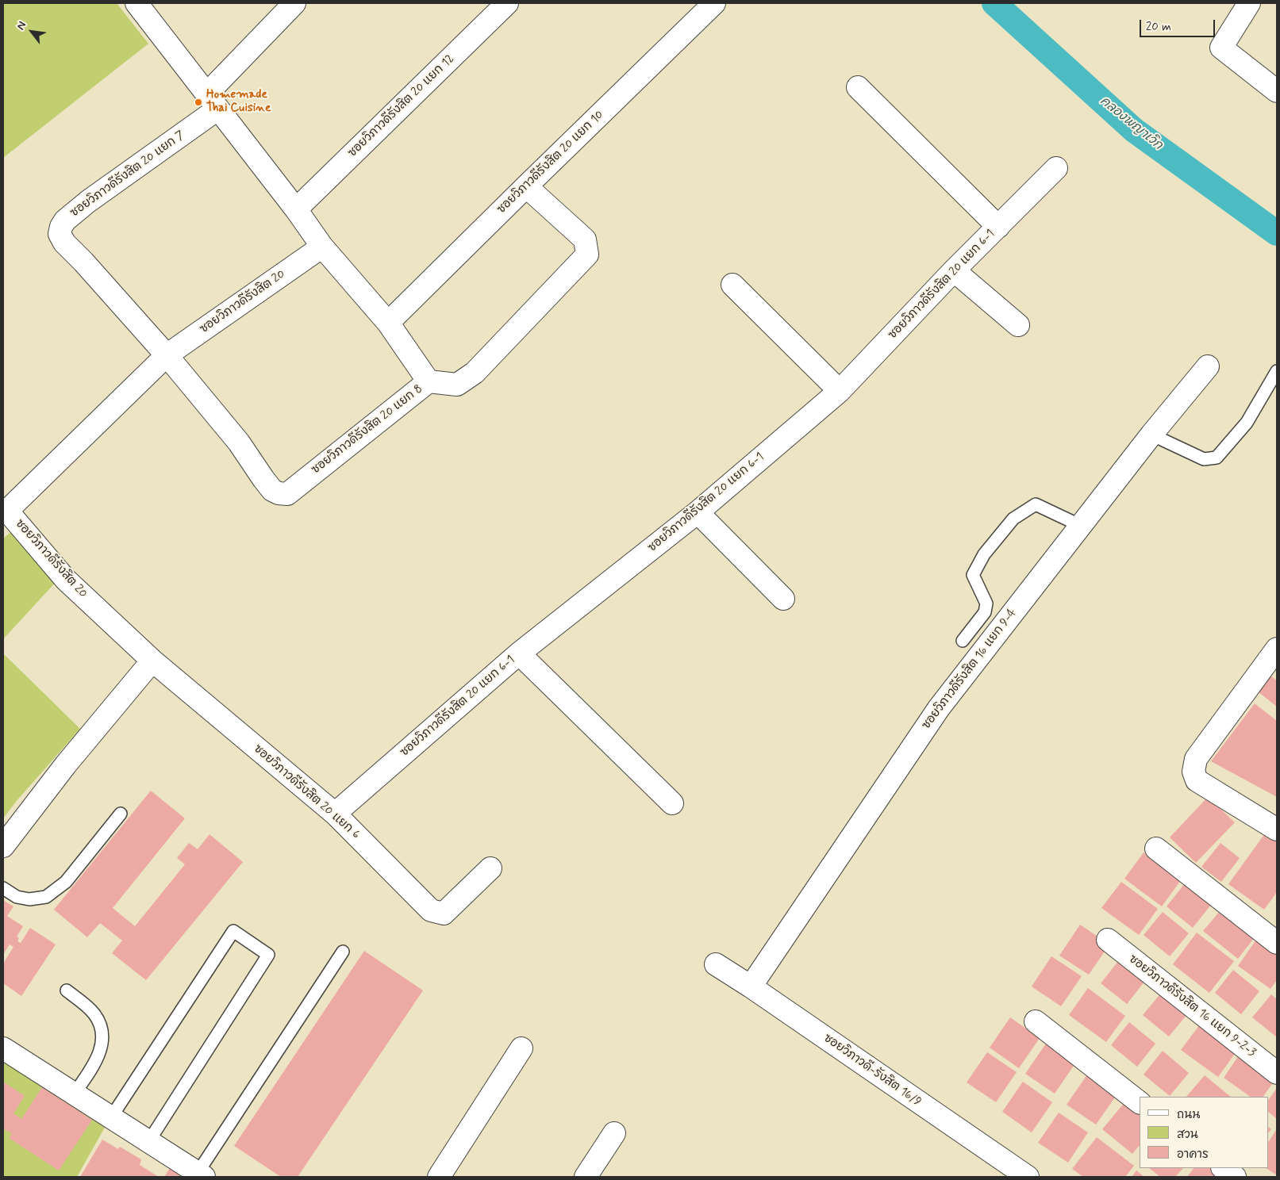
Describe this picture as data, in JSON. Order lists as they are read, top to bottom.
{
  "streets": {
    "street": [
      "ซอยวิภาวดีรังสิต 20 แยก 12",
      "ซอยวิภาวดีรังสิต 20 แยก 10",
      "ซอยวิภาวดีรังสิต 20 แยก 7",
      "ซอยวิภาวดีรังสิต 20 แยก 6-1",
      "ซอยวิภาวดีรังสิต 20",
      "ซอยวิภาวดีรังสิต 20 แยก 8",
      "ซอยวิภาวดีรังสิต 16 แยก 9-4",
      "ซอยวิภาวดีรังสิต 20 แยก 6",
      "ซอยวิภาวดีรังสิต 16 แยก 9-2-3",
      "ซอยวิภาวดี-รังสิต 16/9"
    ]
  },
  "crossings": [
    ["ซอยวิภาวดีรังสิต 20 แยก 10", "ซอยวิภาวดีรังสิต 20 แยก 8"],
    ["ซอยวิภาวดีรังสิต 20 แยก 7", "ซอยวิภาวดีรังสิต 20"],
    ["ซอยวิภาวดีรังสิต 20 แยก 7", "ซอยวิภาวดีรังสิต 20 แยก 8"],
    ["ซอยวิภาวดีรังสิต 20 แยก 6-1", "ซอยวิภาวดีรังสิต 20 แยก 6"],
    ["ซอยวิภาวดีรังสิต 20", "ซอยวิภาวดีรังสิต 20 แยก 8"],
    ["ซอยวิภาวดีรังสิต 20", "ซอยวิภาวดีรังสิต 20 แยก 6"],
    ["ซอยวิภาวดีรังสิต 16 แยก 9-4", "ซอยวิภาวดี-รังสิต 16/9"]
  ],
  "water": ["คลองพญาเวิก"],
  "places": ["Homemade Thai Cuisine"],
  "legend": ["ถนน", "สวน", "อาคาร"],
  "scale_bar": "20 m",
  "north": "top left"
}
